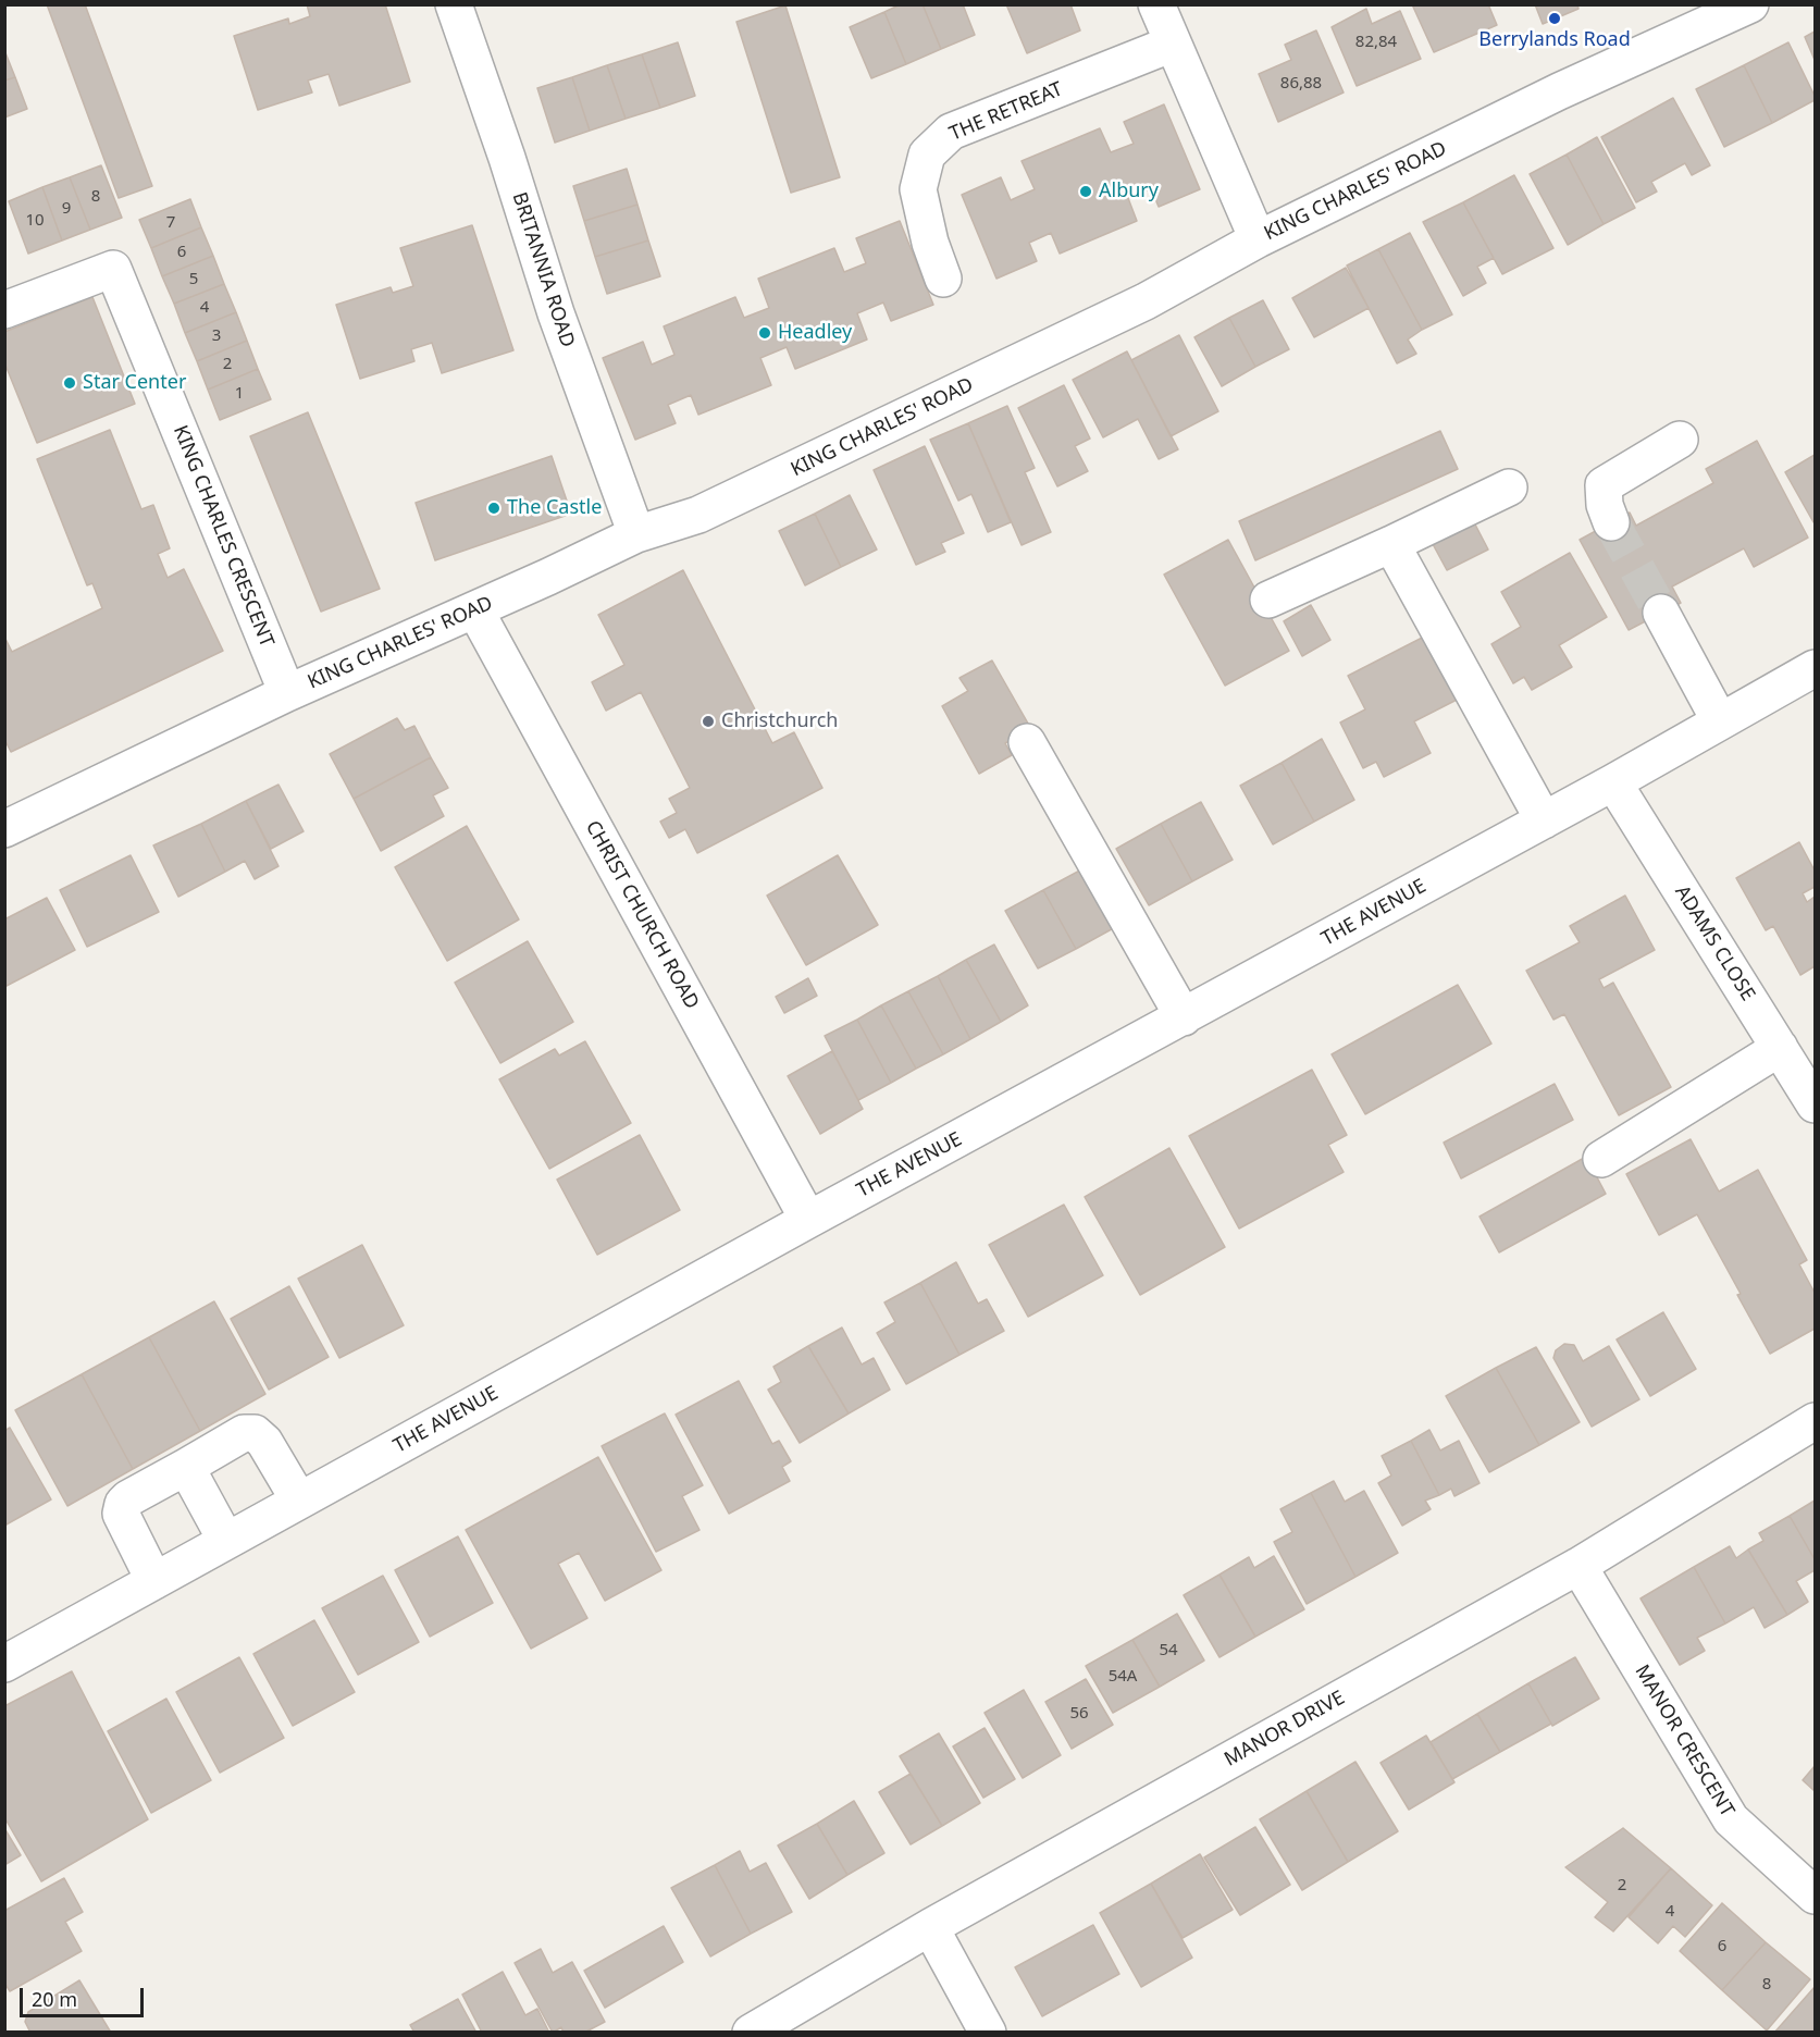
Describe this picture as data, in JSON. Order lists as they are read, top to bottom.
{
  "streets": {
    "street": [
      "THE RETREAT",
      "KING CHARLES' ROAD",
      "BRITANNIA ROAD",
      "KING CHARLES CRESCENT",
      "THE AVENUE",
      "CHRIST CHURCH ROAD",
      "ADAMS CLOSE",
      "MANOR DRIVE",
      "MANOR CRESCENT"
    ]
  },
  "crossings": [
    ["KING CHARLES' ROAD", "BRITANNIA ROAD"],
    ["KING CHARLES' ROAD", "KING CHARLES CRESCENT"],
    ["KING CHARLES' ROAD", "CHRIST CHURCH ROAD"],
    ["THE AVENUE", "CHRIST CHURCH ROAD"],
    ["THE AVENUE", "ADAMS CLOSE"],
    ["MANOR DRIVE", "MANOR CRESCENT"]
  ],
  "places": [
    "Berrylands Road",
    "Albury",
    "Headley",
    "Star Center",
    "The Castle",
    "Christchurch"
  ],
  "house_numbers": [
    "82,84",
    "86,88",
    "8",
    "9",
    "10",
    "7",
    "6",
    "5",
    "4",
    "3",
    "2",
    "1",
    "54",
    "54A",
    "56",
    "2",
    "4",
    "6",
    "8"
  ],
  "scale_bar": "20 m"
}
